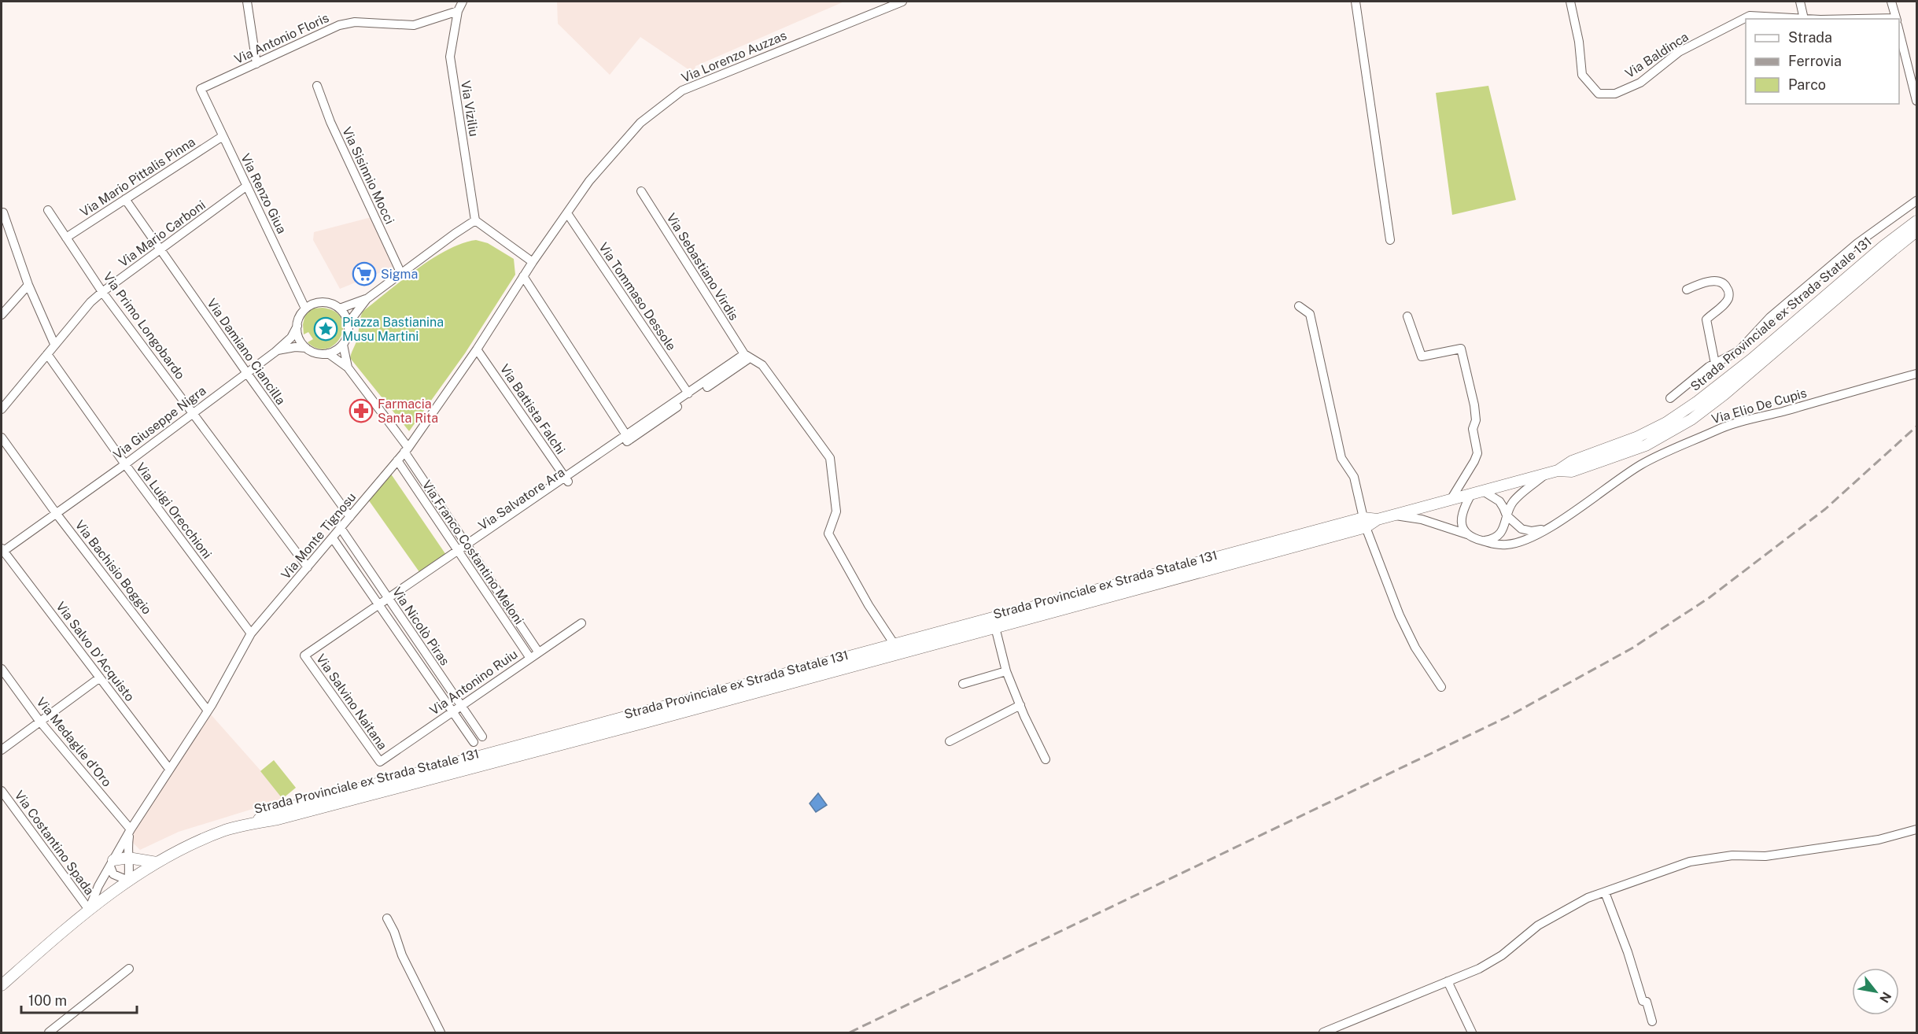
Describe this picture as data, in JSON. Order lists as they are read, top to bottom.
{
  "streets": {
    "main road": ["Strada Provinciale ex Strada Statale 131"],
    "street": [
      "Via Antonio Floris",
      "Via Baldinca",
      "Via Lorenzo Auzzas",
      "Via Viziliu",
      "Via Sisinnio Mocci",
      "Via Mario Pittalis Pinna",
      "Via Renzo Giua",
      "Via Mario Carboni",
      "Via Sebastiano Virdis",
      "Via Tommaso Dessole",
      "Via Primo Longobardo",
      "Via Damiano Ciancilla",
      "Via Elio De Cupis",
      "Via Battista Falchi",
      "Via Giuseppe Nigra",
      "Via Salvatore Ara",
      "Via Luigi Orecchioni",
      "Via Monte Tignosu",
      "Via Franco Costantino Meloni",
      "Via Bachisio Boggio",
      "Via Nicolò Piras",
      "Via Salvo D'Acquisto",
      "Via Antonino Ruiu",
      "Via Salvino Naitana",
      "Via Medaglie d'Oro",
      "Via Costantino Spada"
    ]
  },
  "crossings": [
    ["Via Antonio Floris", "Via Viziliu"],
    ["Via Antonio Floris", "Via Renzo Giua"],
    ["Via Lorenzo Auzzas", "Via Tommaso Dessole"],
    ["Via Lorenzo Auzzas", "Via Monte Tignosu"],
    ["Via Mario Pittalis Pinna", "Via Renzo Giua"],
    ["Via Mario Pittalis Pinna", "Via Primo Longobardo"],
    ["Via Mario Pittalis Pinna", "Via Damiano Ciancilla"],
    ["Via Renzo Giua", "Via Mario Carboni"],
    ["Via Renzo Giua", "Via Giuseppe Nigra"],
    ["Via Mario Carboni", "Via Primo Longobardo"],
    ["Via Mario Carboni", "Via Damiano Ciancilla"],
    ["Via Mario Carboni", "Via Luigi Orecchioni"],
    ["Via Sebastiano Virdis", "Strada Provinciale ex Strada Statale 131"],
    ["Via Sebastiano Virdis", "Via Salvatore Ara"],
    ["Via Tommaso Dessole", "Via Salvatore Ara"],
    ["Strada Provinciale ex Strada Statale 131", "Via Elio De Cupis"],
    ["Via Primo Longobardo", "Via Giuseppe Nigra"],
    ["Via Primo Longobardo", "Via Monte Tignosu"],
    ["Via Damiano Ciancilla", "Via Giuseppe Nigra"],
    ["Via Damiano Ciancilla", "Via Monte Tignosu"],
    ["Via Battista Falchi", "Via Salvatore Ara"],
    ["Via Battista Falchi", "Via Monte Tignosu"],
    ["Via Giuseppe Nigra", "Via Luigi Orecchioni"],
    ["Via Giuseppe Nigra", "Via Bachisio Boggio"],
    ["Via Giuseppe Nigra", "Via Salvo D'Acquisto"],
    ["Via Salvatore Ara", "Via Franco Costantino Meloni"],
    ["Via Salvatore Ara", "Via Nicolò Piras"],
    ["Via Salvatore Ara", "Via Salvino Naitana"],
    ["Via Luigi Orecchioni", "Via Monte Tignosu"],
    ["Via Monte Tignosu", "Via Franco Costantino Meloni"],
    ["Via Monte Tignosu", "Via Bachisio Boggio"],
    ["Via Monte Tignosu", "Via Nicolò Piras"],
    ["Via Monte Tignosu", "Via Salvo D'Acquisto"],
    ["Via Monte Tignosu", "Via Medaglie d'Oro"],
    ["Via Monte Tignosu", "Via Costantino Spada"],
    ["Via Franco Costantino Meloni", "Via Antonino Ruiu"],
    ["Via Nicolò Piras", "Via Antonino Ruiu"],
    ["Via Antonino Ruiu", "Via Salvino Naitana"]
  ],
  "places": {
    "supermarket": ["Sigma"],
    "place": ["Piazza Bastianina Musu Martini"],
    "pharmacy": ["Farmacia Santa Rita"]
  },
  "legend": ["Strada", "Ferrovia", "Parco"],
  "scale_bar": "100 m",
  "north": "bottom right"
}
